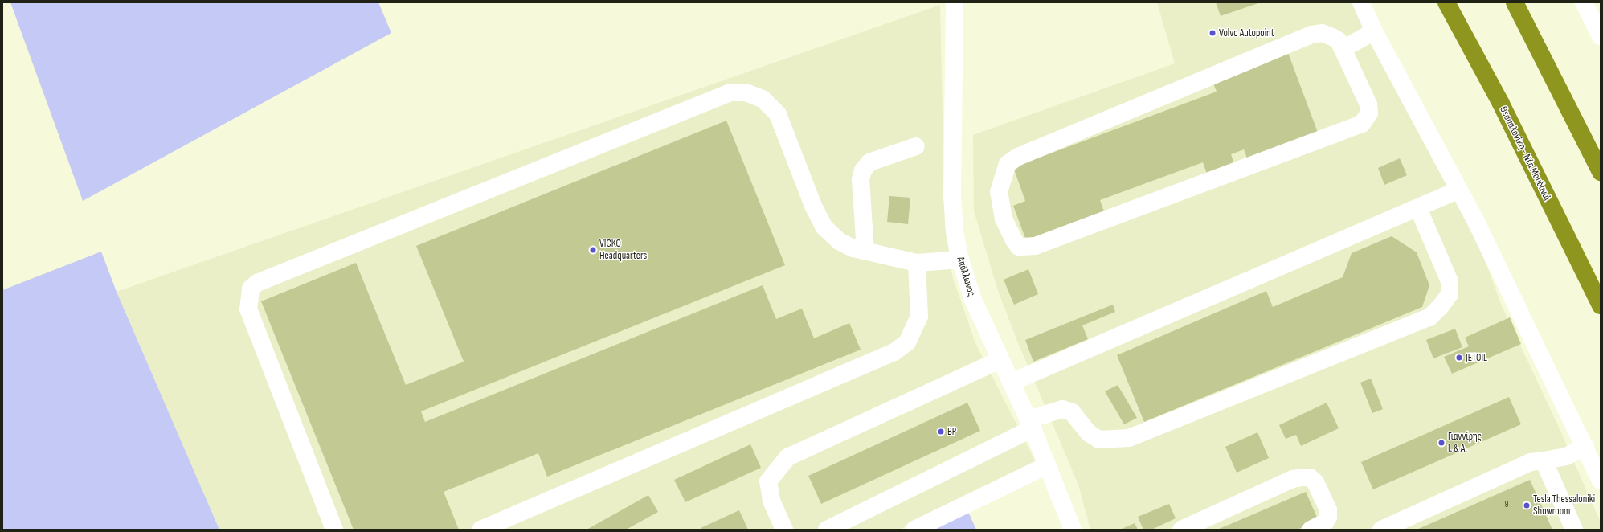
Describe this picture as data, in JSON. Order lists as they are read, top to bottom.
{
  "streets": {
    "highway": ["Θεσσαλονίκη - Νέα Μουδανιά"],
    "street": ["Απόλλωνος"]
  },
  "places": [
    "Volvo Autopoint",
    "VICKO Headquarters",
    "JETOIL",
    "BP",
    "Γιαννίρης Ι. & Α.",
    "Tesla Thessaloniki Showroom"
  ],
  "house_numbers": ["9"]
}
